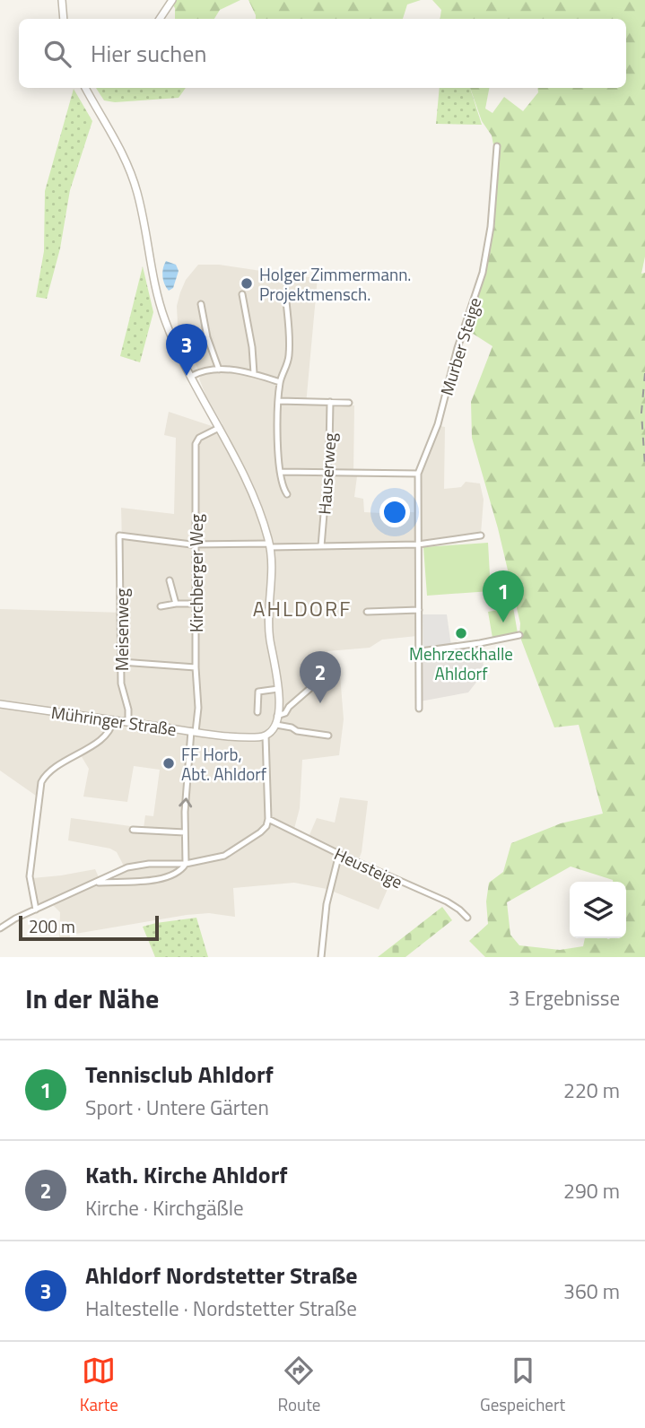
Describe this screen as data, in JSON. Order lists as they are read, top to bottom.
{
  "streets": {
    "street": [
      "Murber Steige",
      "Hauserweg",
      "Kirchberger Weg",
      "Meisenweg",
      "Mühringer Straße",
      "Heusteige"
    ]
  },
  "crossings": [
    ["Kirchberger Weg", "Meisenweg"],
    ["Kirchberger Weg", "Mühringer Straße"],
    ["Meisenweg", "Mühringer Straße"]
  ],
  "districts": ["AHLDORF"],
  "places": ["Holger Zimmermann. Projektmensch.", "Mehrzeckhalle Ahldorf", "FF Horb, Abt. Ahldorf"],
  "scale_bar": "200 m",
  "page": {
    "search": "Hier suchen",
    "pins": ["3", "1", "2"],
    "scale": "200 m",
    "heading": ["In der Nähe", "3 Ergebnisse"],
    "list": [
      {
        "mark": "1",
        "name": "Tennisclub Ahldorf",
        "note": "Sport · Untere Gärten",
        "value": "220 m"
      },
      {
        "mark": "2",
        "name": "Kath. Kirche Ahldorf",
        "note": "Kirche · Kirchgäßle",
        "value": "290 m"
      },
      {
        "mark": "3",
        "name": "Ahldorf Nordstetter Straße",
        "note": "Haltestelle · Nordstetter Straße",
        "value": "360 m"
      }
    ],
    "nav": ["Karte", "Route", "Gespeichert"]
  }
}
